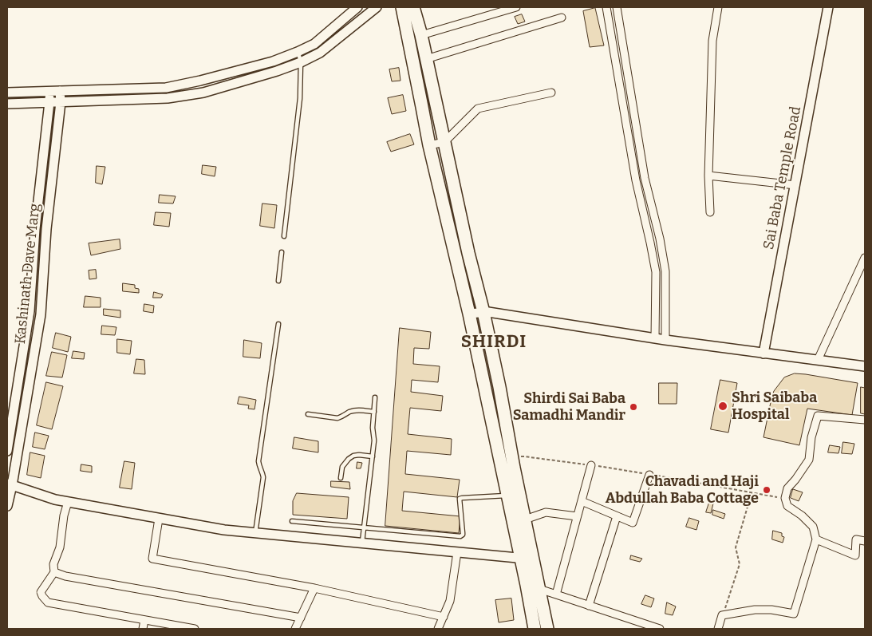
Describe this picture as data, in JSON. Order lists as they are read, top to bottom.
{
  "streets": {
    "street": ["Sai Baba Temple Road", "Kashinath Dave Marg"]
  },
  "districts": ["SHIRDI"],
  "places": ["Shri Saibaba Hospital", "Shirdi Sai Baba Samadhi Mandir", "Chavadi and Haji Abdullah Baba Cottage"]
}
